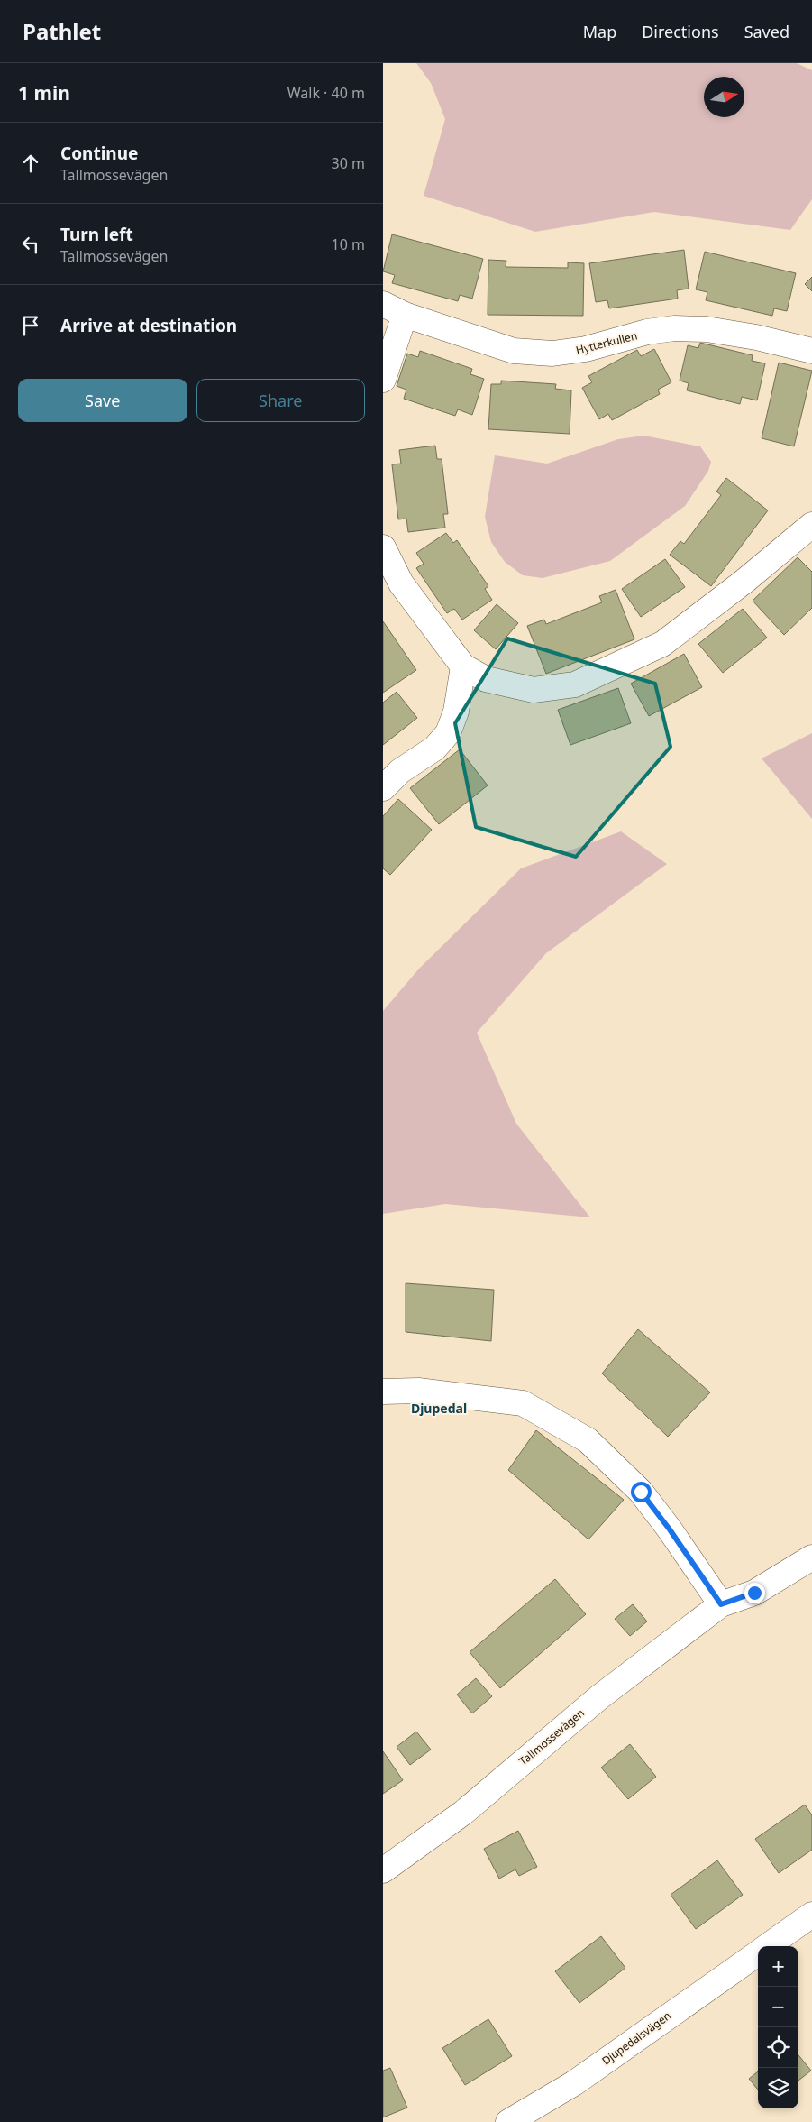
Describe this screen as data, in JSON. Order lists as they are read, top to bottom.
{
  "streets": {
    "street": ["Hytterkullen", "Tallmossevägen", "Djupedalsvägen"]
  },
  "districts": ["Djupedal"],
  "north": "right",
  "page": {
    "header": "Pathlet",
    "nav": ["Map", "Directions", "Saved"],
    "heading": ["1 min", "Walk · 40 m"],
    "list": [
      ["Continue", "Tallmossevägen", "30 m"],
      ["Turn left", "Tallmossevägen", "10 m"],
      "Arrive at destination"
    ],
    "buttons": ["Save", "Share"],
    "map_buttons": ["+", "−"]
  }
}
